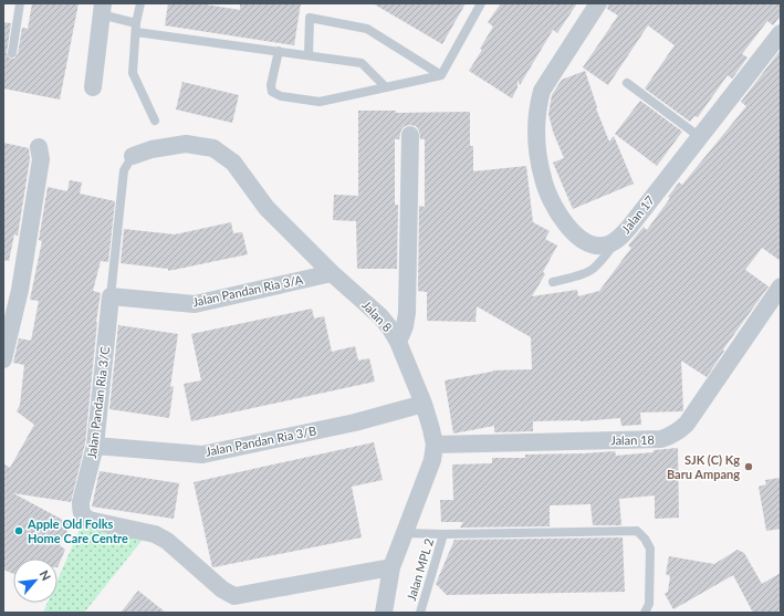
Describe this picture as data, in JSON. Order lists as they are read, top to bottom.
{
  "streets": {
    "street": [
      "Jalan 17",
      "Jalan Pandan Ria 3/A",
      "Jalan 8",
      "Jalan Pandan Ria 3/C",
      "Jalan 18",
      "Jalan Pandan Ria 3/B"
    ],
    "lane": ["Jalan MPL 2"]
  },
  "crossings": [
    ["Jalan Pandan Ria 3/A", "Jalan 8"],
    ["Jalan Pandan Ria 3/A", "Jalan Pandan Ria 3/C"],
    ["Jalan 8", "Jalan Pandan Ria 3/C"],
    ["Jalan 8", "Jalan 18"],
    ["Jalan 8", "Jalan Pandan Ria 3/B"],
    ["Jalan Pandan Ria 3/C", "Jalan Pandan Ria 3/B"]
  ],
  "places": ["SJK (C) Kg Baru Ampang", "Apple Old Folks Home Care Centre"],
  "north": "top right"
}
